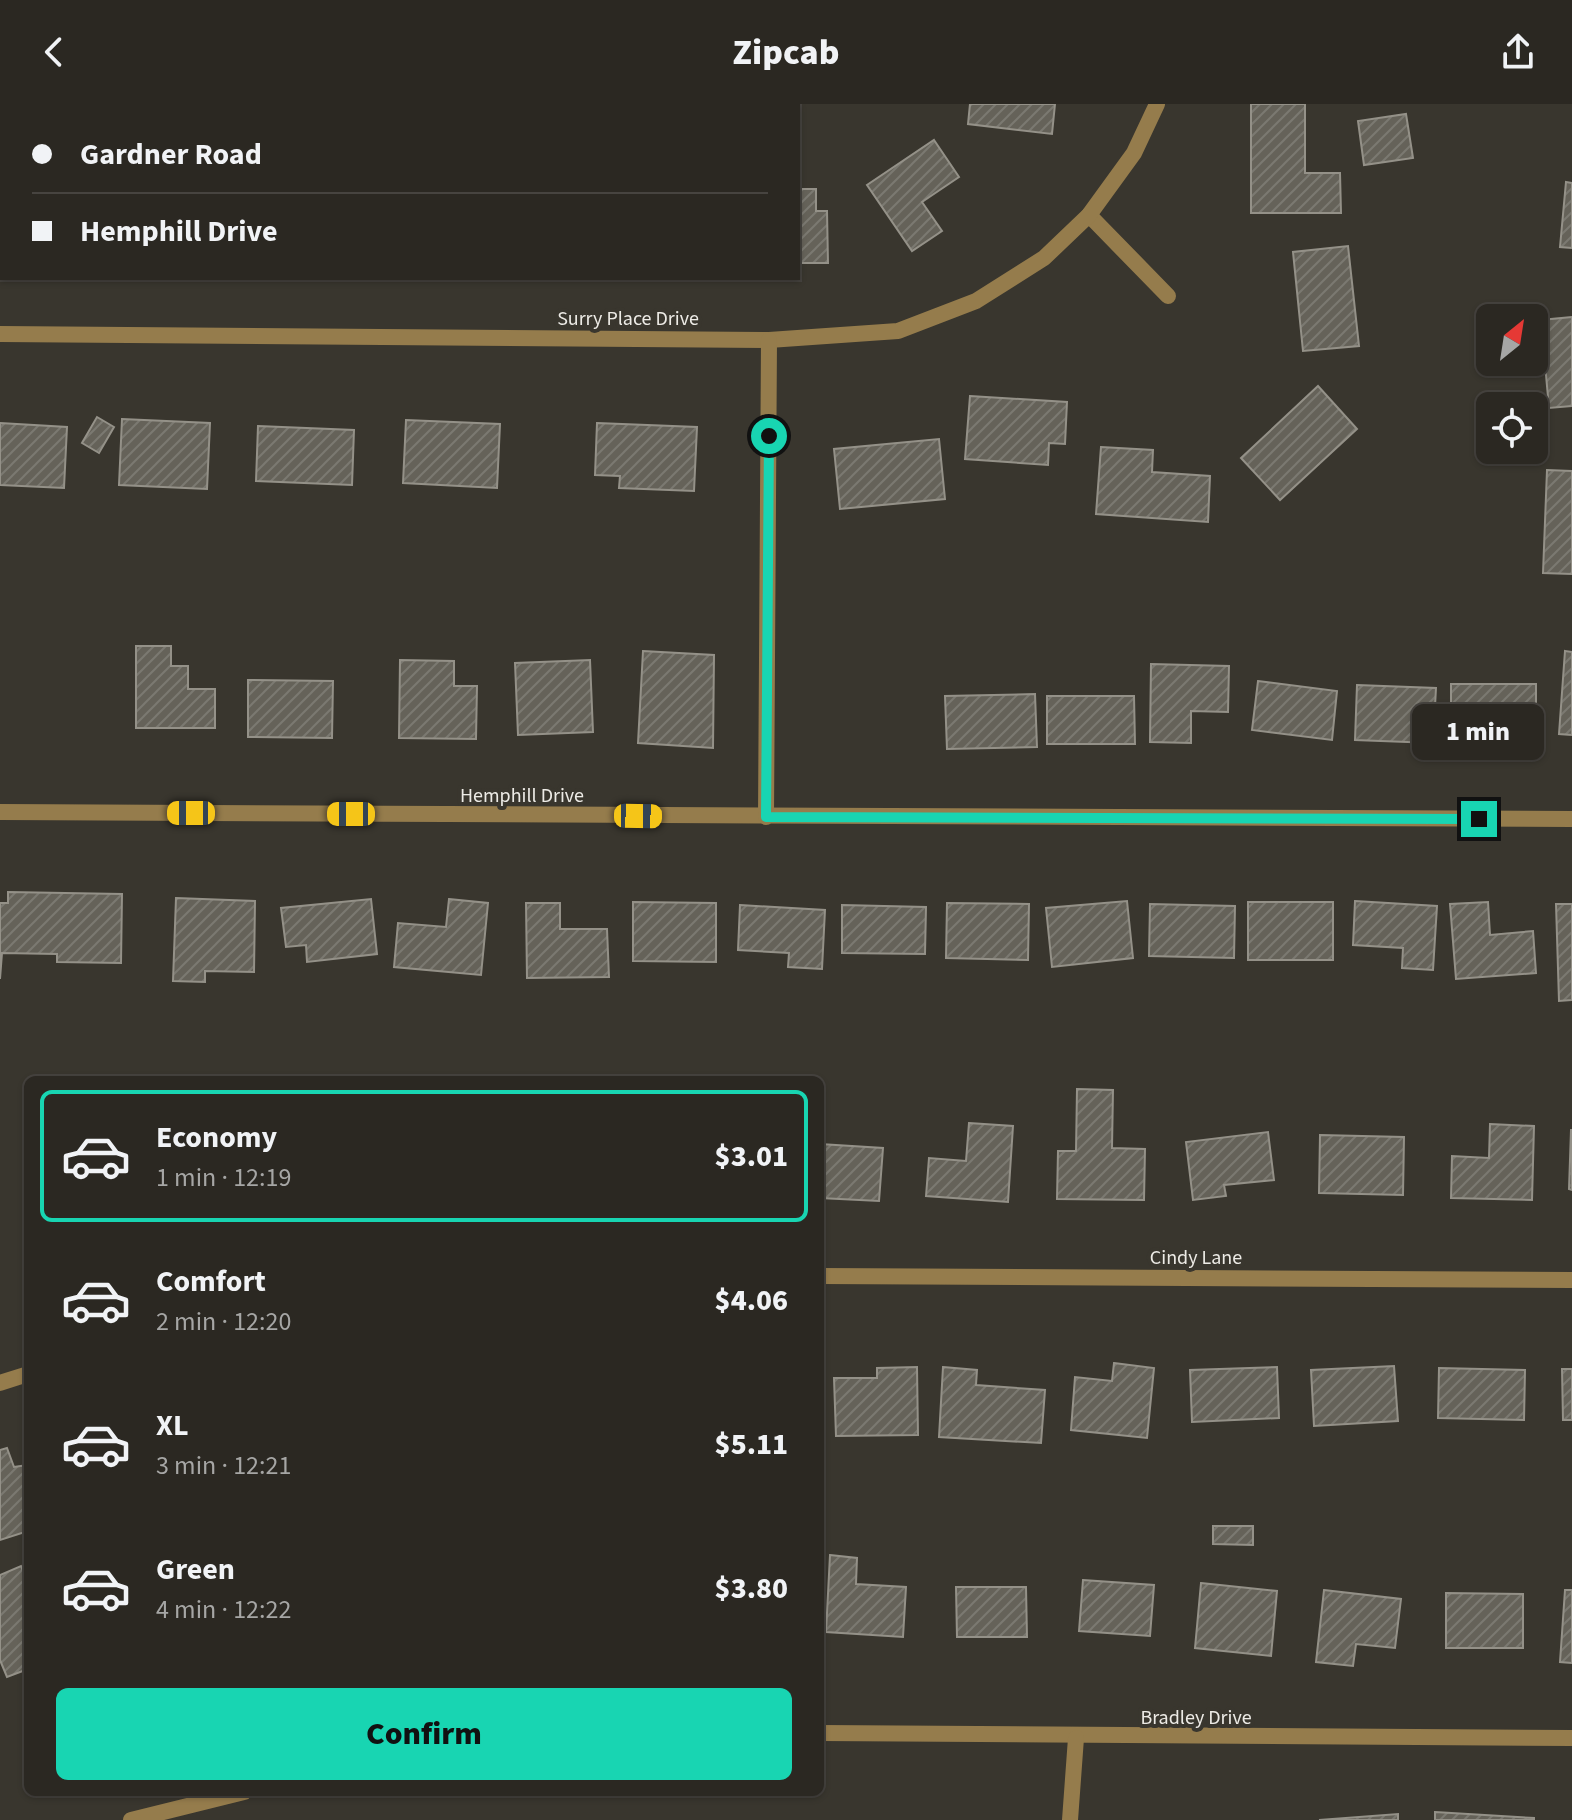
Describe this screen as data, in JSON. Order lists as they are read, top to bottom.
{
  "streets": {
    "street": [
      "Surry Place Drive",
      "Hemphill Drive",
      "Cindy Lane",
      "Bradley Drive"
    ]
  },
  "north": "top right",
  "page": {
    "header": "Zipcab",
    "banner": ["Gardner Road", "Hemphill Drive"],
    "bubble": "1 min",
    "list": [
      {
        "name": "Economy",
        "note": "1 min · 12:19",
        "value": "$3.01"
      },
      {
        "name": "Comfort",
        "note": "2 min · 12:20",
        "value": "$4.06"
      },
      {
        "name": "XL",
        "note": "3 min · 12:21",
        "value": "$5.11"
      },
      {
        "name": "Green",
        "note": "4 min · 12:22",
        "value": "$3.80"
      }
    ],
    "buttons": "Confirm"
  }
}
